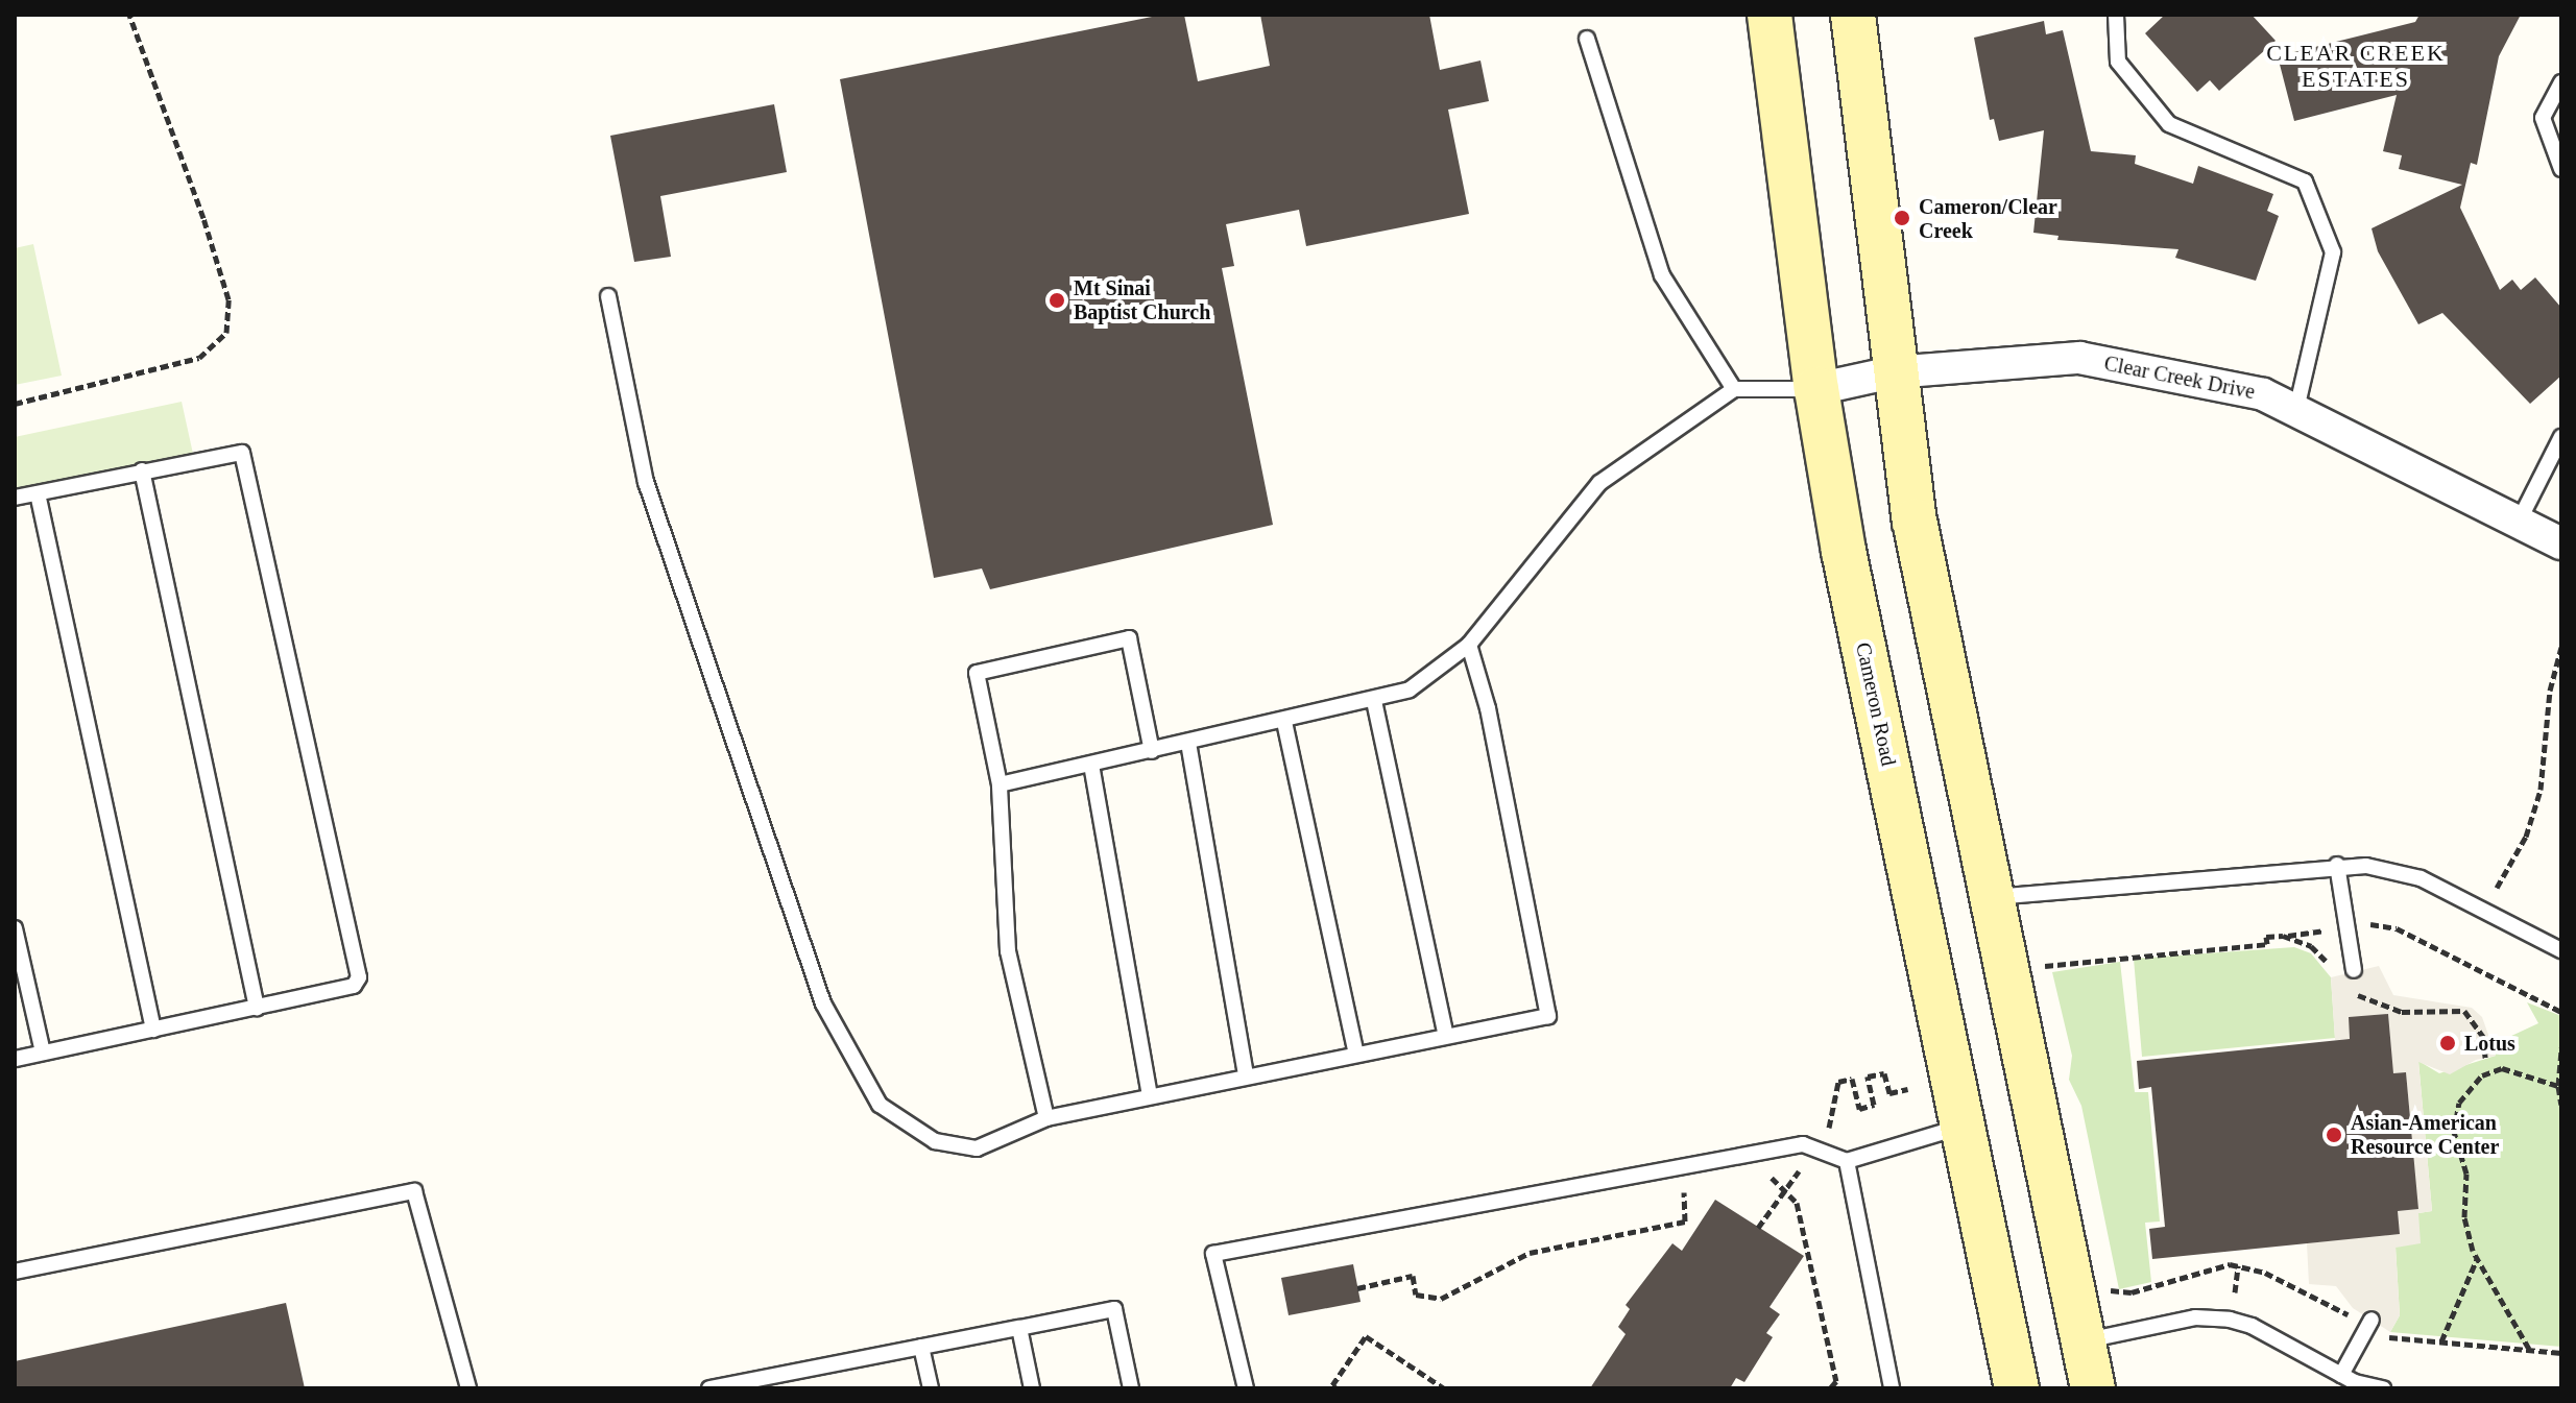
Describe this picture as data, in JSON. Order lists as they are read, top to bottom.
{
  "streets": {
    "main road": ["Cameron Road"],
    "street": ["Clear Creek Drive"]
  },
  "crossings": [
    ["Clear Creek Drive", "Cameron Road"]
  ],
  "districts": ["CLEAR CREEK ESTATES"],
  "places": [
    "Cameron/Clear Creek",
    "Mt Sinai Baptist Church",
    "Lotus",
    "Asian-American Resource Center"
  ]
}
